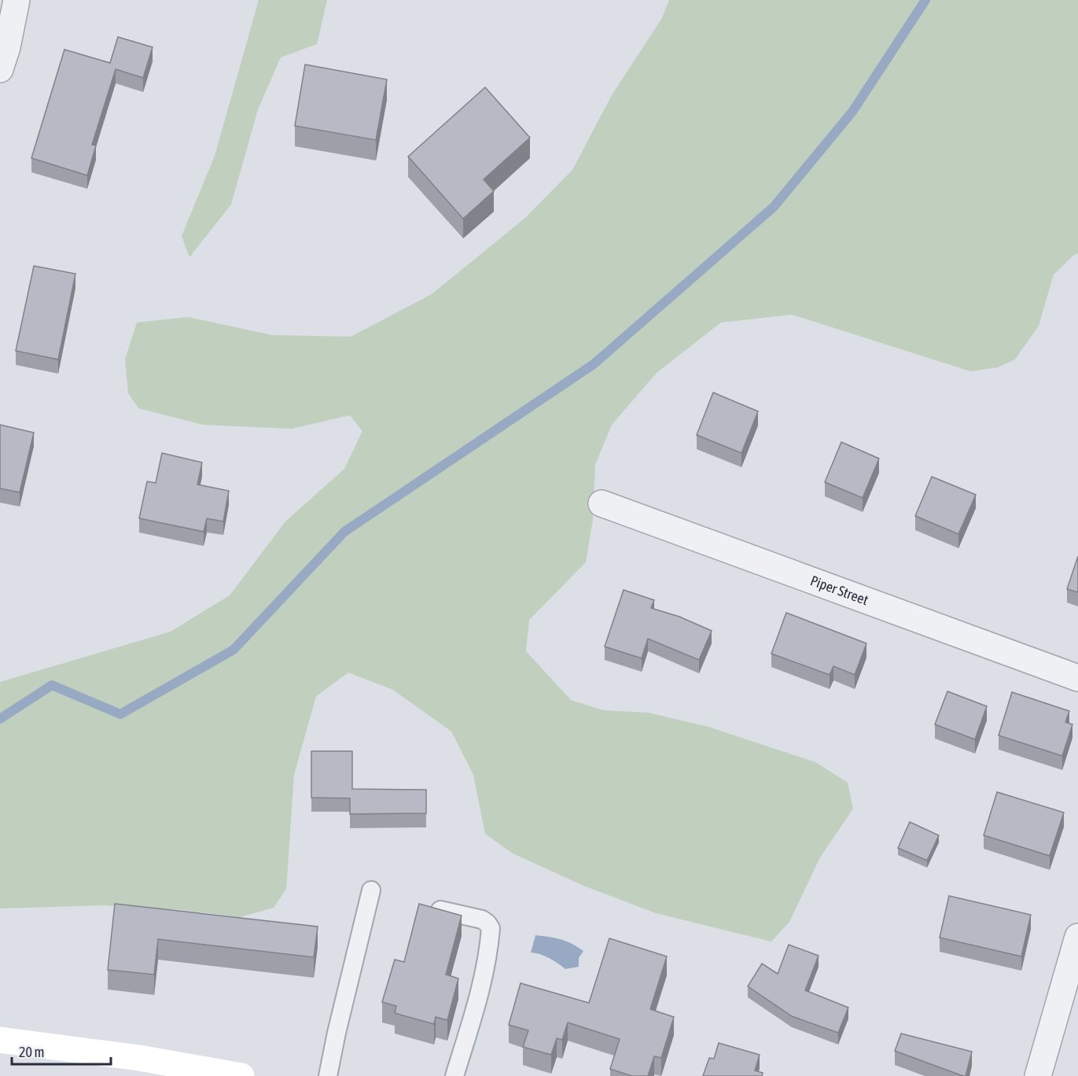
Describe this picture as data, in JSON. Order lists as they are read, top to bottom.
{
  "streets": {
    "street": ["Piper Street"]
  },
  "scale_bar": "20 m"
}
